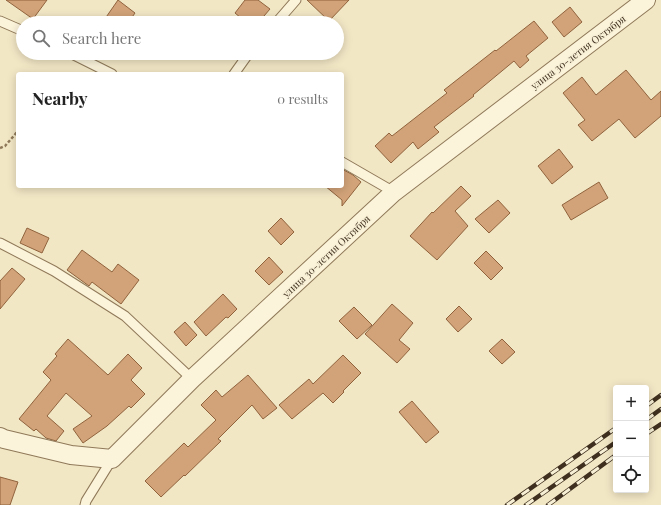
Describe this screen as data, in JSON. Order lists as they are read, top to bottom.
{
  "streets": {
    "street": ["улица 30-летия Октября"]
  },
  "page": {
    "search": "Search here",
    "heading": ["Nearby", "0 results"],
    "map_buttons": ["+", "−"]
  }
}
